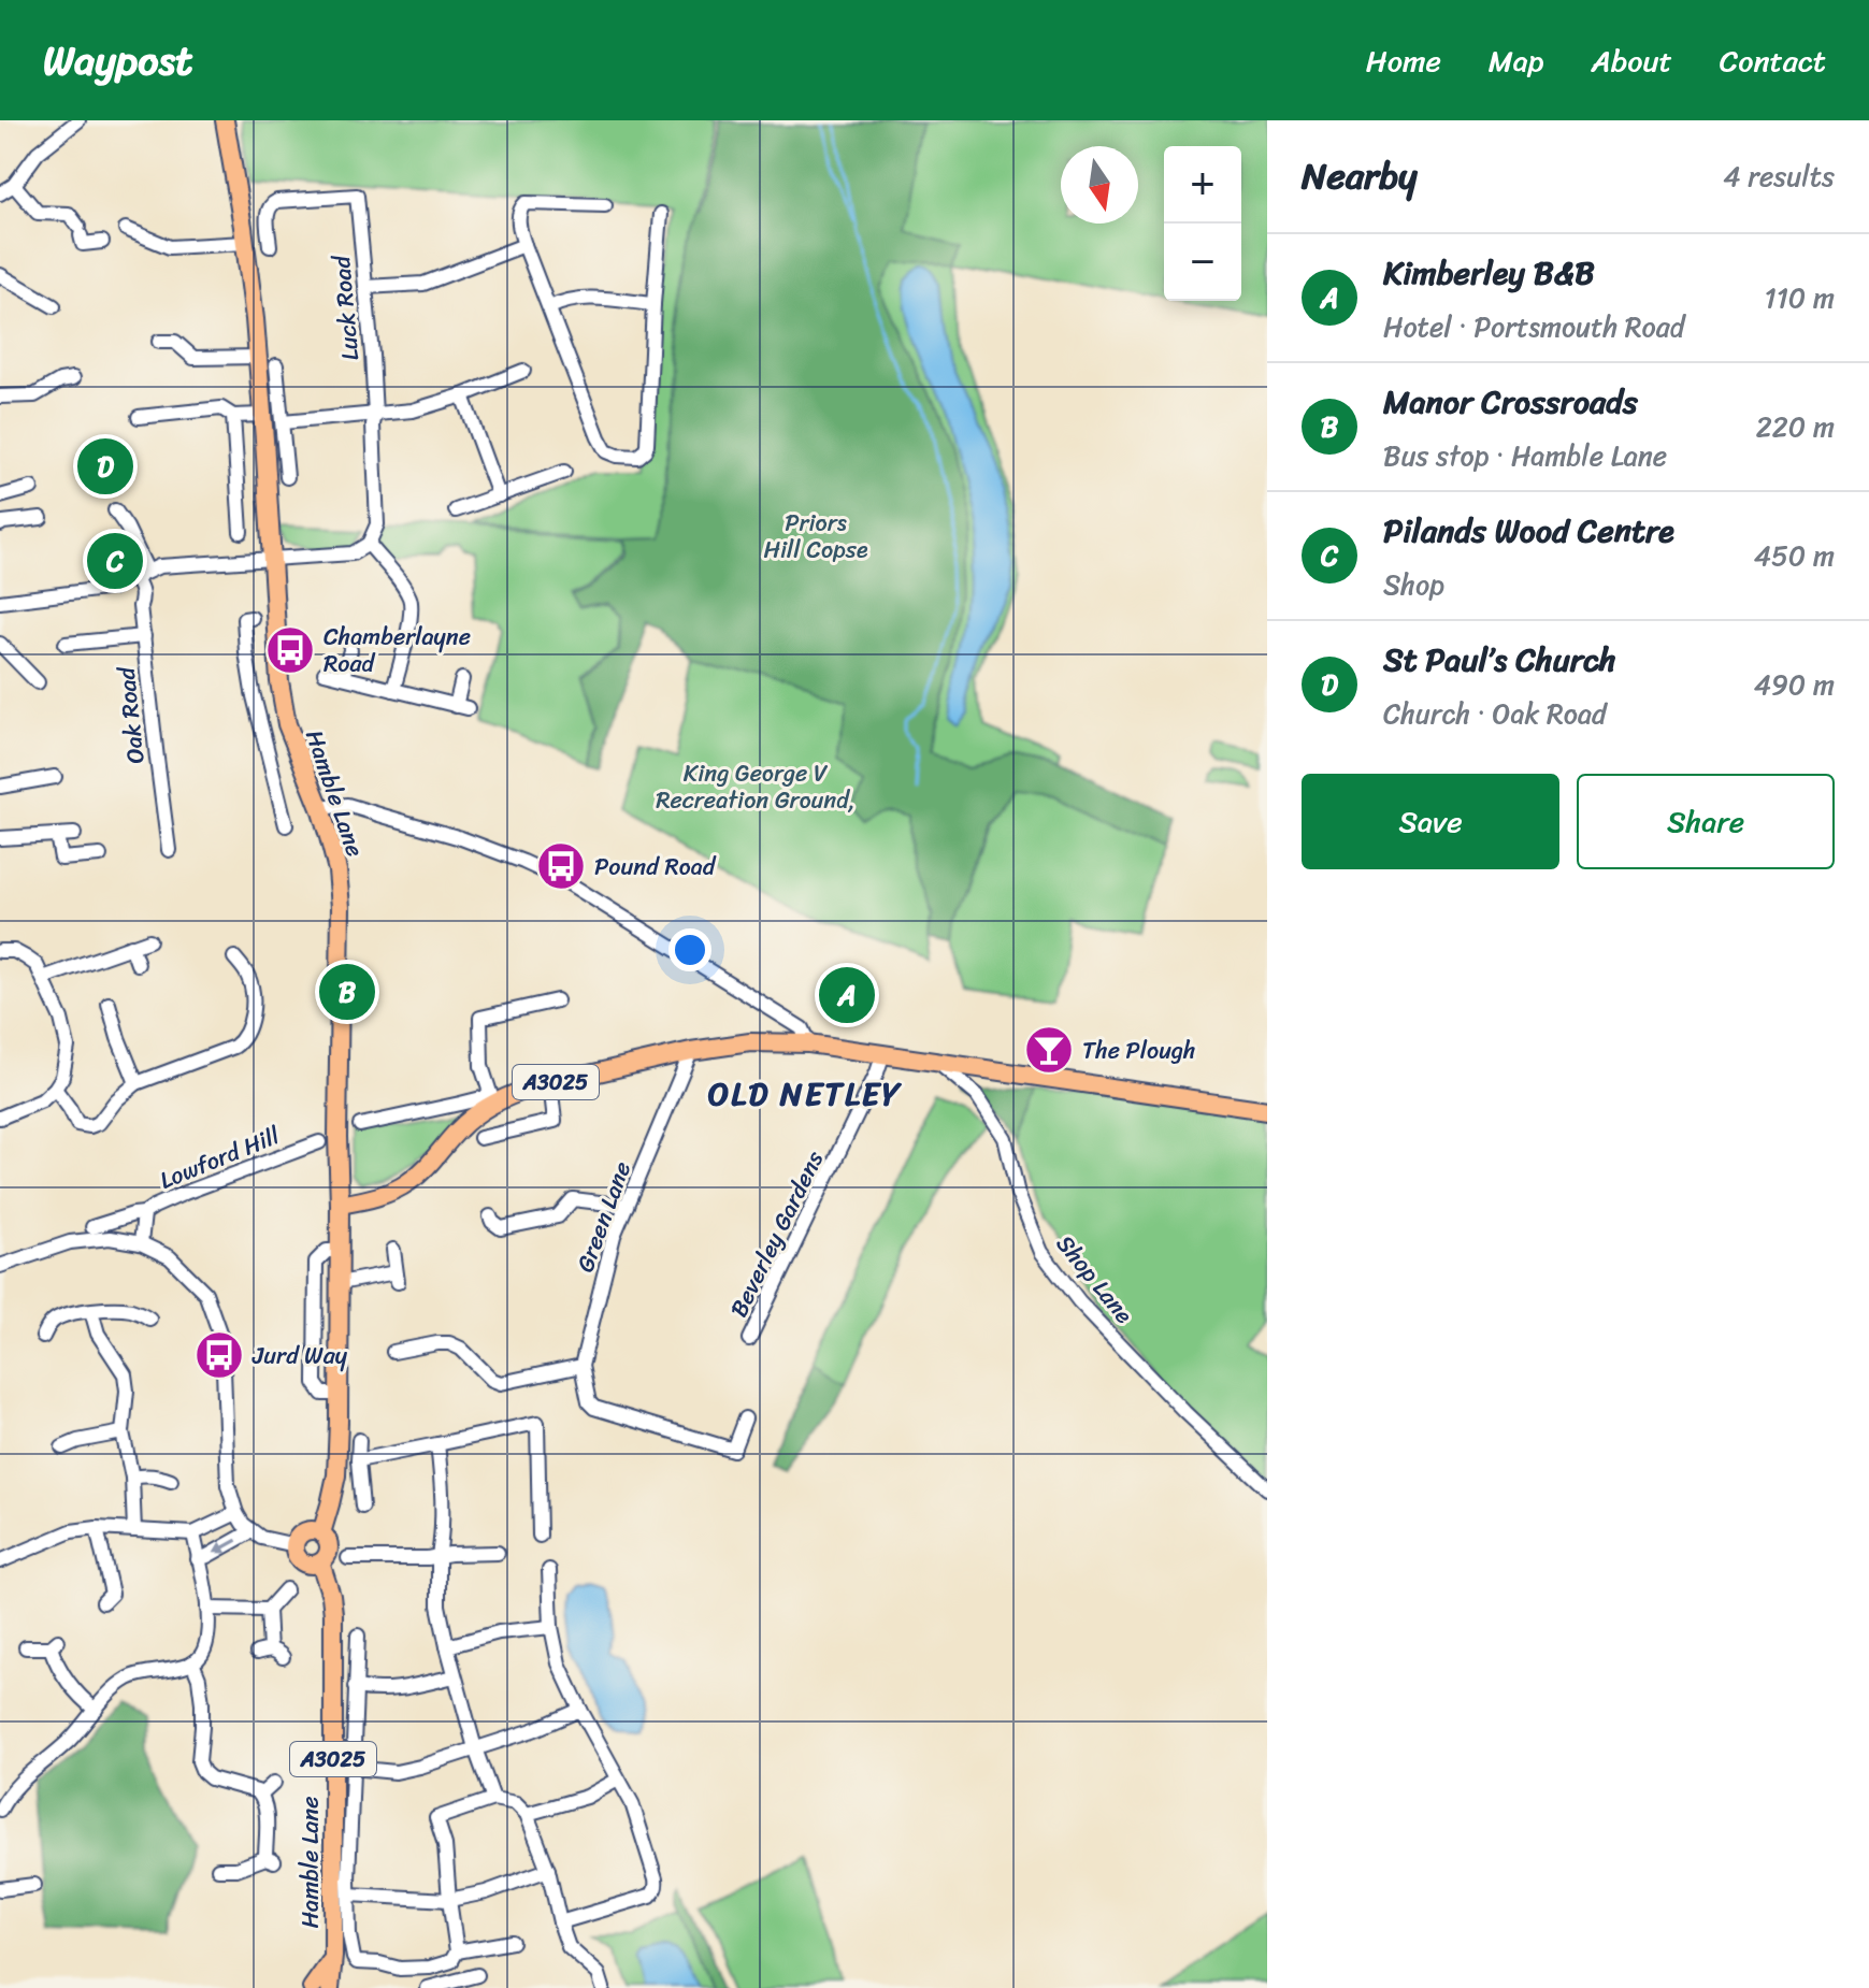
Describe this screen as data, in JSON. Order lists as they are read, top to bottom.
{
  "streets": {
    "main road": ["Hamble Lane", "A3025"],
    "street": [
      "Luck Road",
      "Oak Road",
      "Lowford Hill",
      "Green Lane",
      "Beverley Gardens",
      "Shop Lane"
    ]
  },
  "crossings": [
    ["Hamble Lane", "A3025"],
    ["A3025", "Green Lane"],
    ["A3025", "Beverley Gardens"],
    ["A3025", "Shop Lane"]
  ],
  "districts": ["OLD NETLEY"],
  "parks": ["Priors Hill Copse", "King George V Recreation Ground,"],
  "places": {
    "bus stop": ["Chamberlayne Road", "Pound Road", "Jurd Way"],
    "bar": ["The Plough"]
  },
  "north": "bottom",
  "page": {
    "header": "Waypost",
    "nav": [
      "Home",
      "Map",
      "About",
      "Contact"
    ],
    "heading": ["Nearby", "4 results"],
    "map_buttons": ["+", "−"],
    "list": [
      {
        "mark": "A",
        "name": "Kimberley B&B",
        "note": "Hotel · Portsmouth Road",
        "value": "110 m"
      },
      {
        "mark": "B",
        "name": "Manor Crossroads",
        "note": "Bus stop · Hamble Lane",
        "value": "220 m"
      },
      {
        "mark": "C",
        "name": "Pilands Wood Centre",
        "note": "Shop",
        "value": "450 m"
      },
      {
        "mark": "D",
        "name": "St Paul’s Church",
        "note": "Church · Oak Road",
        "value": "490 m"
      }
    ],
    "pins": [
      "D",
      "C",
      "B",
      "A"
    ],
    "buttons": ["Save", "Share"]
  }
}
